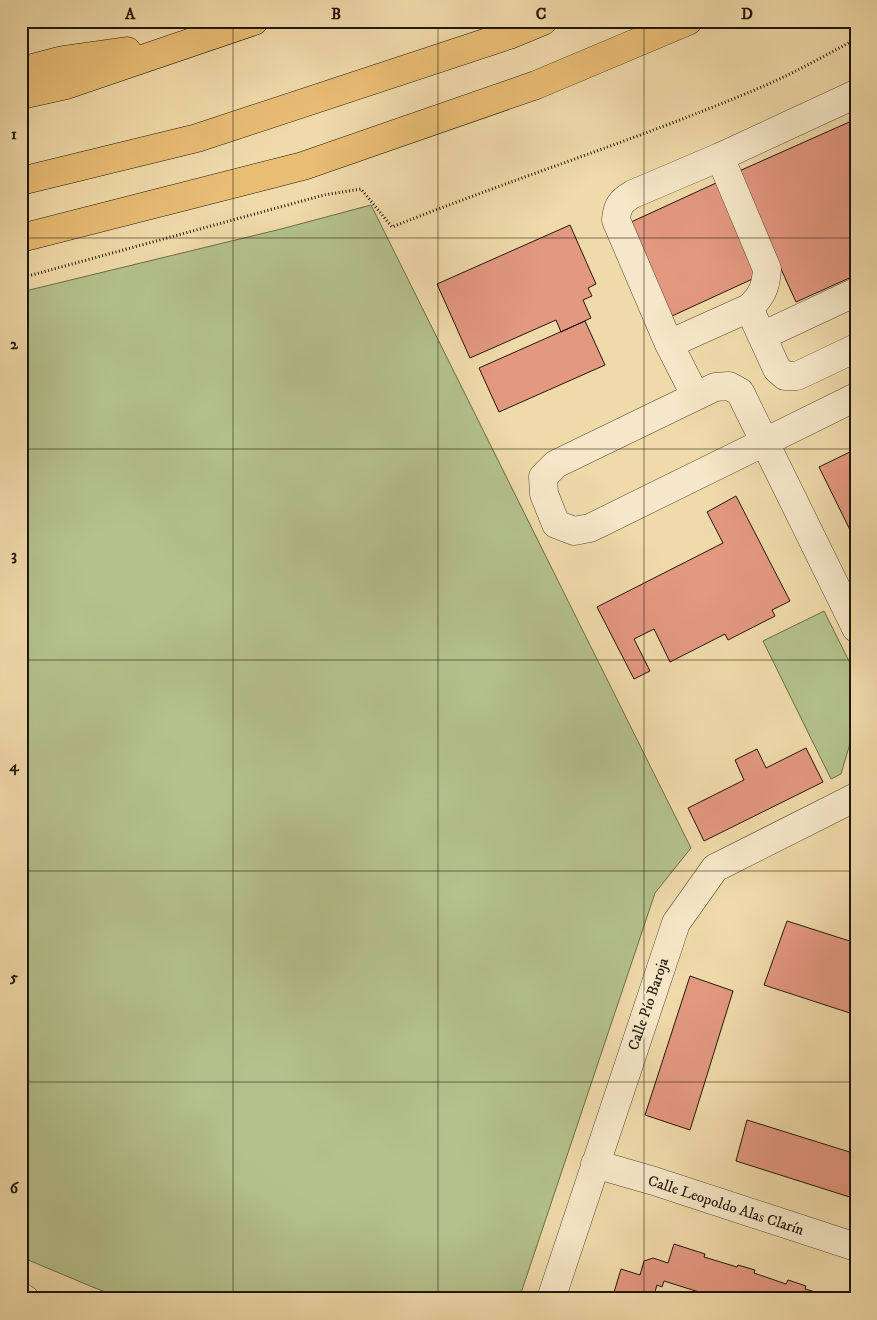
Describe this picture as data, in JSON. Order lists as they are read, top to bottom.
{
  "streets": {
    "street": ["Calle Pío Baroja", "Calle Leopoldo Alas Clarín"]
  },
  "crossings": [
    ["Calle Pío Baroja", "Calle Leopoldo Alas Clarín"]
  ],
  "grid": {
    "columns": [
      "A",
      "B",
      "C",
      "D"
    ],
    "rows": [
      "1",
      "2",
      "3",
      "4",
      "5",
      "6"
    ]
  }
}
